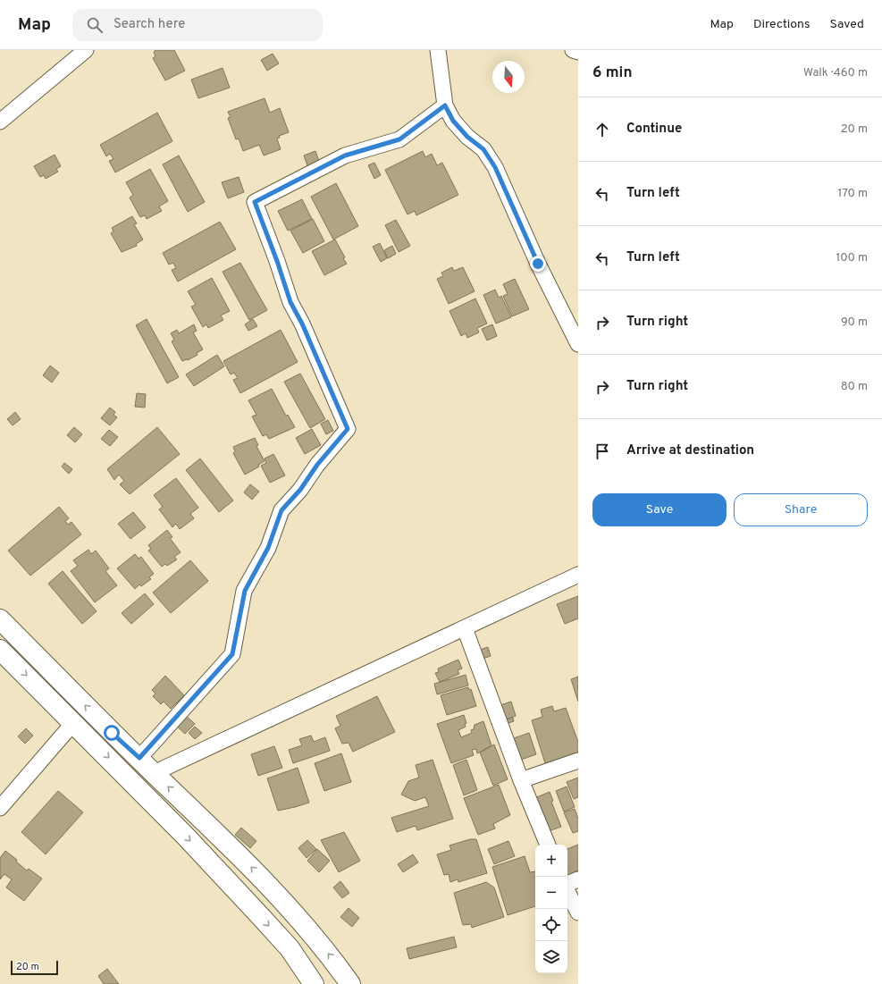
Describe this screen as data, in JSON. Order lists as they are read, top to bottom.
{
  "scale_bar": "20 m",
  "north": "bottom",
  "page": {
    "header": "Map",
    "search": "Search here",
    "nav": ["Map", "Directions", "Saved"],
    "heading": ["6 min", "Walk · 460 m"],
    "list": [
      ["Continue", "20 m"],
      ["Turn left", "170 m"],
      ["Turn left", "100 m"],
      ["Turn right", "90 m"],
      ["Turn right", "80 m"],
      "Arrive at destination"
    ],
    "buttons": ["Save", "Share"],
    "map_buttons": ["+", "−"],
    "scale": "20 m"
  }
}
